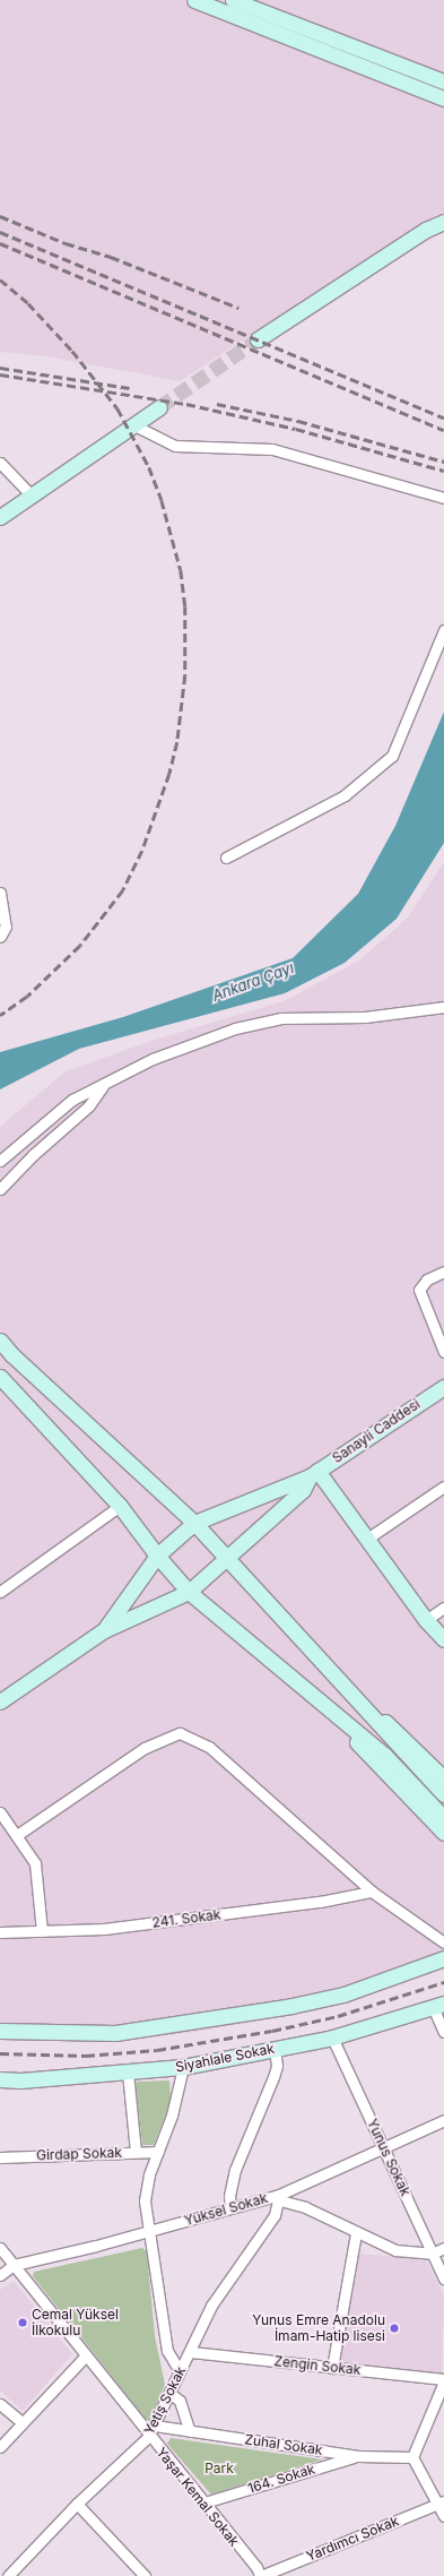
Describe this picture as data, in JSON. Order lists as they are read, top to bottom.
{
  "streets": {
    "street": [
      "Sanayii Caddesi",
      "241. Sokak",
      "Siyahlale Sokak",
      "Girdap Sokak",
      "Yunus Sokak",
      "Yüksel Sokak",
      "Zengin Sokak",
      "Yetiş Sokak",
      "Zuhal Sokak",
      "164. Sokak",
      "Yaşar Kemal Sokak",
      "Yardımcı Sokak"
    ]
  },
  "crossings": [
    ["Siyahlale Sokak", "Yunus Sokak"],
    ["Yunus Sokak", "Yüksel Sokak"],
    ["Yüksel Sokak", "Yetiş Sokak"],
    ["Yüksel Sokak", "Yaşar Kemal Sokak"],
    ["Zengin Sokak", "Yetiş Sokak"],
    ["Yetiş Sokak", "Zuhal Sokak"],
    ["Yetiş Sokak", "Yaşar Kemal Sokak"],
    ["Zuhal Sokak", "164. Sokak"],
    ["164. Sokak", "Yaşar Kemal Sokak"],
    ["Yaşar Kemal Sokak", "Yardımcı Sokak"]
  ],
  "water": ["Ankara Çayı"],
  "parks": ["Park"],
  "places": ["Cemal Yüksel İlkokulu", "Yunus Emre Anadolu İmam-Hatip lisesi"]
}
